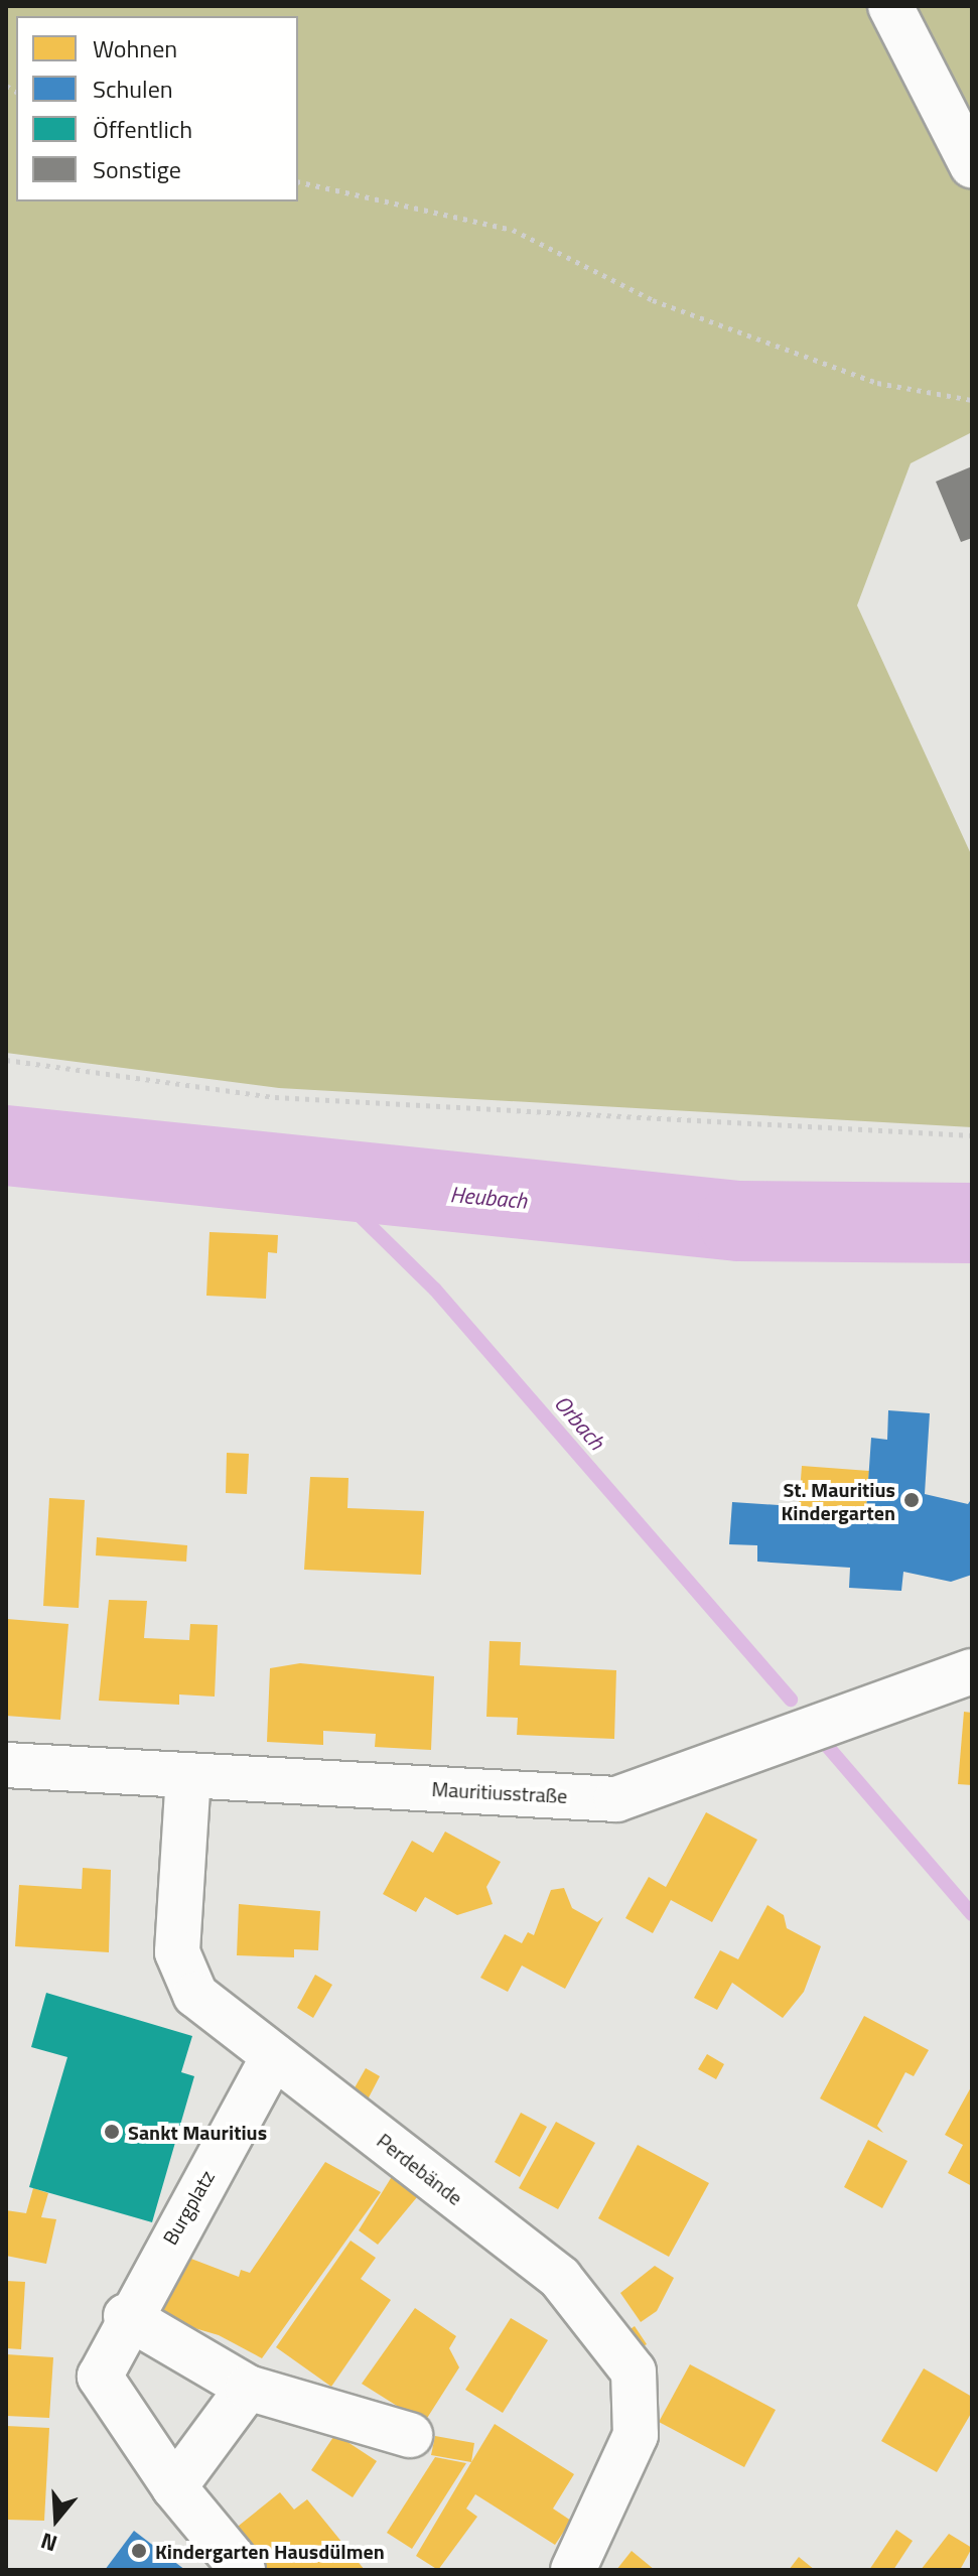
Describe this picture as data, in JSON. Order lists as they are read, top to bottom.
{
  "streets": {
    "street": ["Mauritiusstraße", "Perdebände", "Burgplatz"]
  },
  "crossings": [
    ["Mauritiusstraße", "Perdebände"],
    ["Perdebände", "Burgplatz"]
  ],
  "water": ["Heubach", "Orbach"],
  "places": ["St. Mauritius Kindergarten", "Sankt Mauritius", "Kindergarten Hausdülmen"],
  "legend": [
    "Wohnen",
    "Schulen",
    "Öffentlich",
    "Sonstige"
  ],
  "north": "bottom"
}
